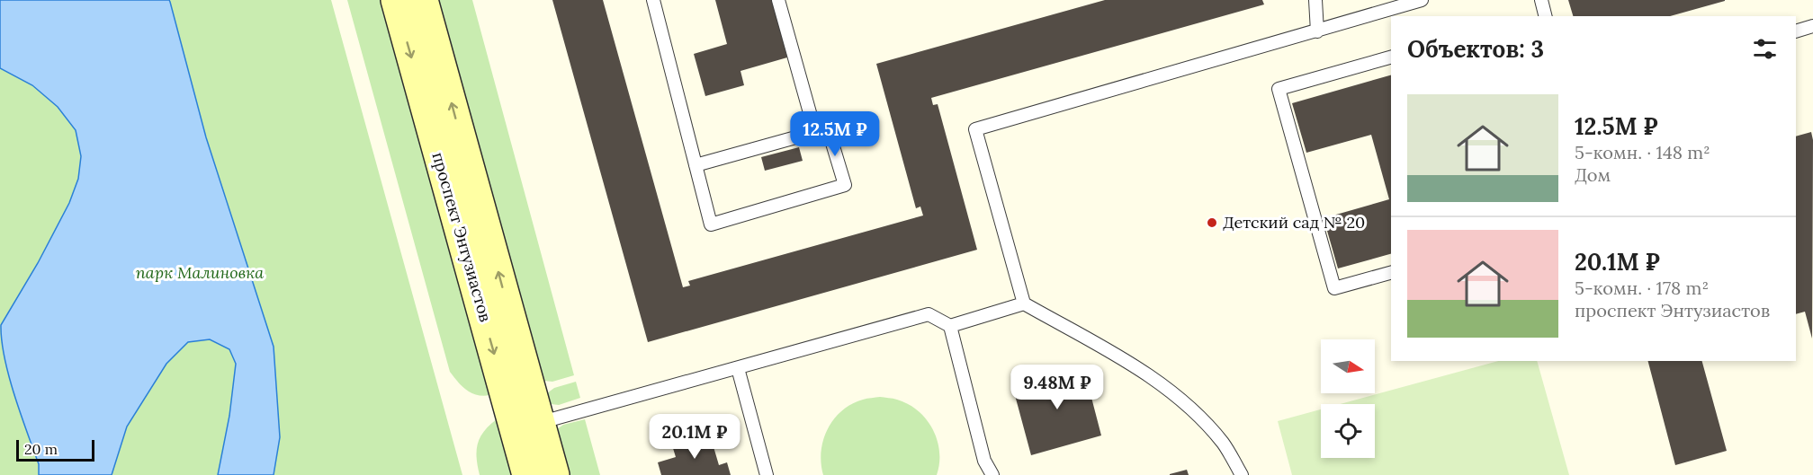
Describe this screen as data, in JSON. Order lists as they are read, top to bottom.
{
  "streets": {
    "street": ["проспект Энтузиастов"]
  },
  "parks": ["парк Малиновка"],
  "places": ["Детский сад № 20"],
  "scale_bar": "20 m",
  "north": "right",
  "page": {
    "heading": "Объектов: 3",
    "list": [
      {
        "name": "12.5M ₽",
        "note": "5-комн. · 148 m² · Дом"
      },
      {
        "name": "20.1M ₽",
        "note": "5-комн. · 178 m² · проспект Энтузиастов"
      }
    ],
    "price": ["12.5M ₽", "9.48M ₽", "20.1M ₽"],
    "scale": "20 m"
  }
}
